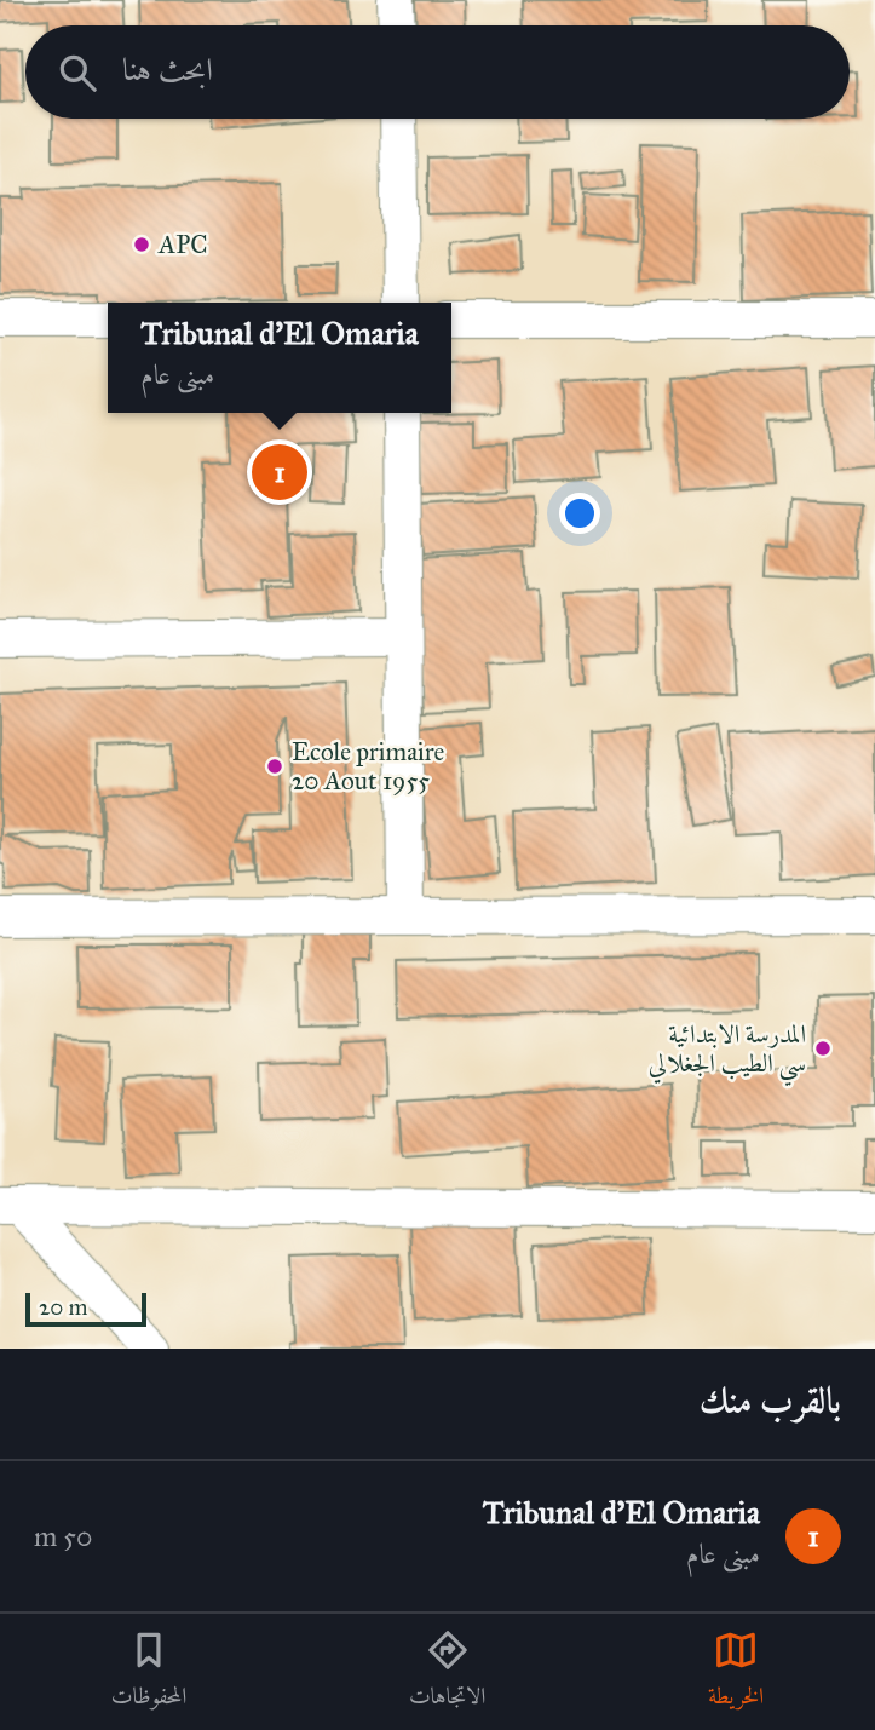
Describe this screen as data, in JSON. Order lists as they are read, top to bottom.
{
  "places": ["APC", "Ecole primaire 20 Aout 1955", "المدرسة الابتدائية سي الطيب الجغلالي"],
  "scale_bar": "20 m",
  "page": {
    "search": "ابحث هنا",
    "popup": ["Tribunal d'El Omaria", "مبنى عام"],
    "pins": "1",
    "scale": "20 m",
    "heading": "بالقرب منك",
    "list": [
      {
        "mark": "1",
        "name": "Tribunal d'El Omaria",
        "note": "مبنى عام",
        "value": "50 m"
      }
    ],
    "nav": ["الخريطة", "الاتجاهات", "المحفوظات"]
  }
}
